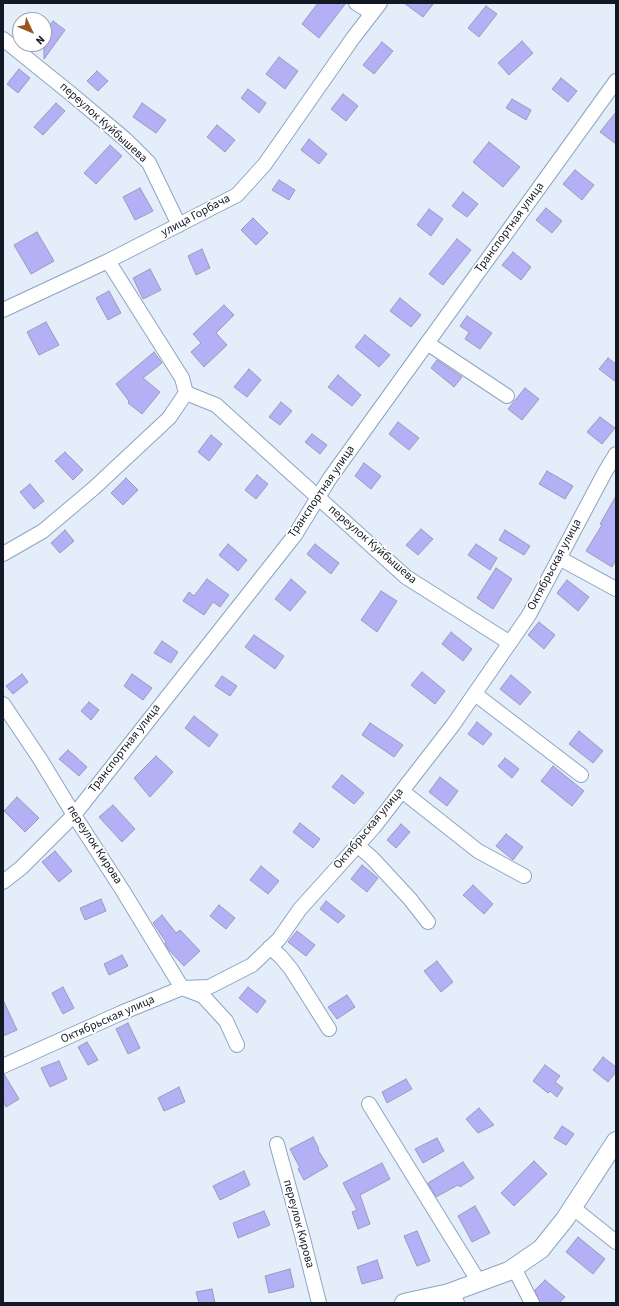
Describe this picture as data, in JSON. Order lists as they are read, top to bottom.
{
  "streets": {
    "street": [
      "переулок Куйбышева",
      "улица Горбача",
      "Транспортная улица",
      "Октябрьская улица",
      "переулок Кирова"
    ]
  },
  "crossings": [
    ["переулок Куйбышева", "улица Горбача"],
    ["переулок Куйбышева", "Транспортная улица"],
    ["переулок Куйбышева", "Октябрьская улица"],
    ["Транспортная улица", "переулок Кирова"],
    ["Октябрьская улица", "переулок Кирова"]
  ],
  "north": "bottom right"
}
